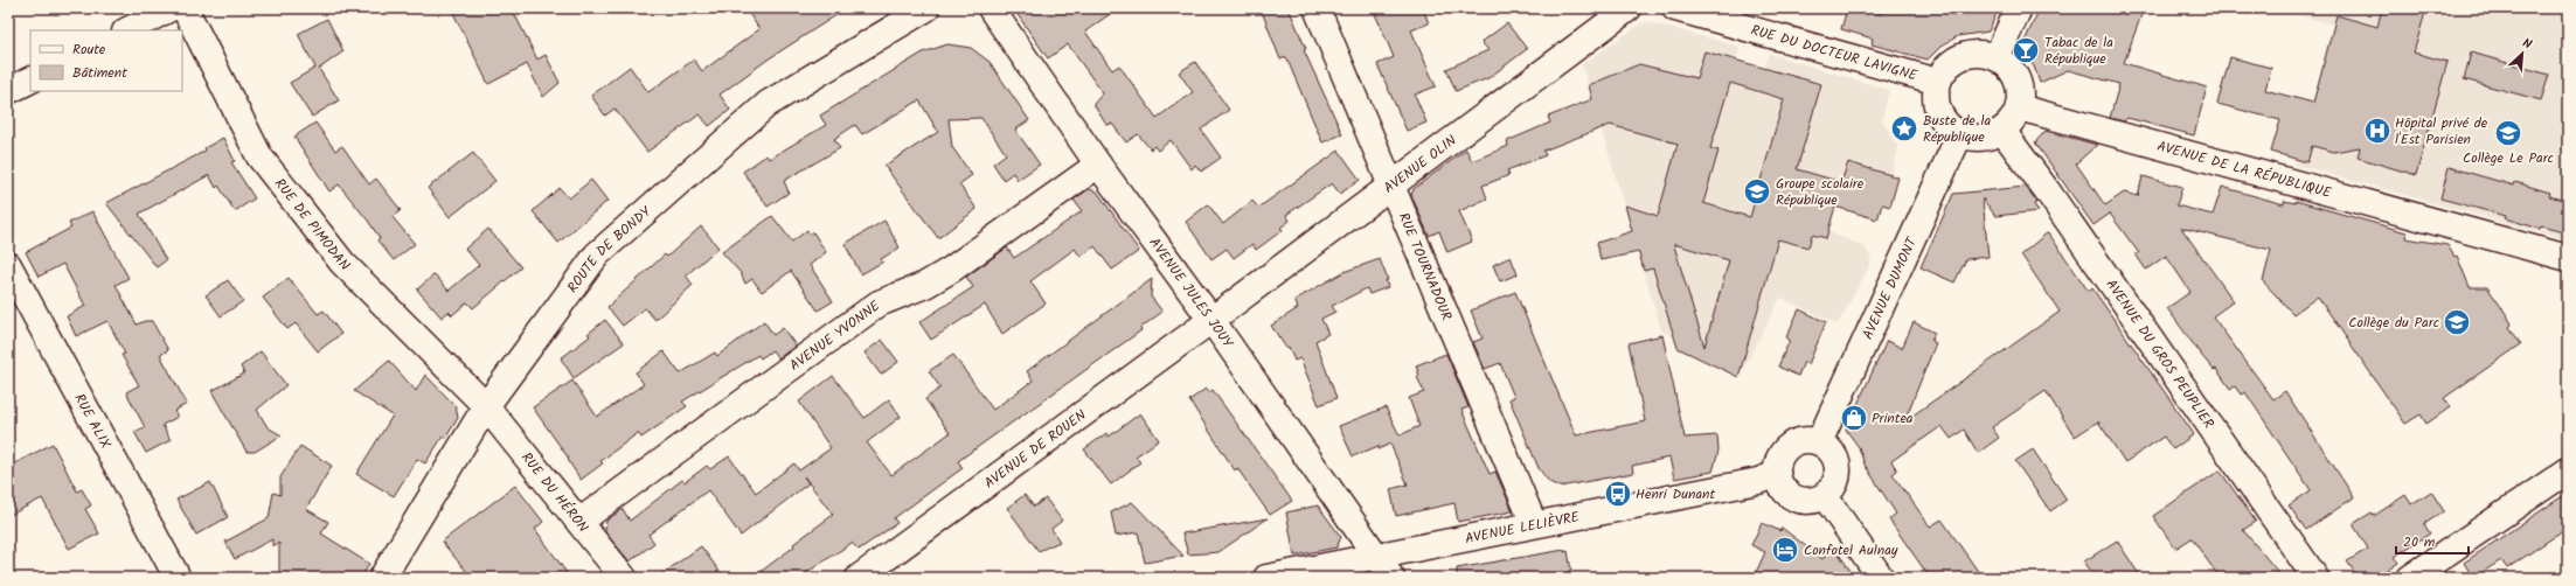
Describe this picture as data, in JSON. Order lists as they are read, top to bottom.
{
  "streets": {
    "street": [
      "RUE DU DOCTEUR LAVIGNE",
      "AVENUE OLIN",
      "AVENUE DE LA RÉPUBLIQUE",
      "RUE DE PIMODAN",
      "ROUTE DE BONDY",
      "RUE TOURNADOUR",
      "AVENUE DUMONT",
      "AVENUE JULES JOUY",
      "AVENUE YVONNE",
      "AVENUE DU GROS PEUPLIER",
      "RUE ALIX",
      "AVENUE DE ROUEN",
      "RUE DU HÉRON",
      "AVENUE LELIÈVRE"
    ]
  },
  "crossings": [
    ["RUE DU DOCTEUR LAVIGNE", "AVENUE DE LA RÉPUBLIQUE"],
    ["RUE DU DOCTEUR LAVIGNE", "AVENUE DUMONT"],
    ["RUE DU DOCTEUR LAVIGNE", "AVENUE DU GROS PEUPLIER"],
    ["AVENUE OLIN", "RUE TOURNADOUR"],
    ["AVENUE OLIN", "AVENUE JULES JOUY"],
    ["AVENUE OLIN", "AVENUE DE ROUEN"],
    ["AVENUE DE LA RÉPUBLIQUE", "AVENUE DUMONT"],
    ["AVENUE DE LA RÉPUBLIQUE", "AVENUE DU GROS PEUPLIER"],
    ["RUE DE PIMODAN", "ROUTE DE BONDY"],
    ["RUE DE PIMODAN", "RUE DU HÉRON"],
    ["ROUTE DE BONDY", "RUE DU HÉRON"],
    ["RUE TOURNADOUR", "AVENUE LELIÈVRE"],
    ["AVENUE DUMONT", "AVENUE DU GROS PEUPLIER"],
    ["AVENUE DUMONT", "AVENUE LELIÈVRE"],
    ["AVENUE JULES JOUY", "AVENUE YVONNE"],
    ["AVENUE JULES JOUY", "AVENUE DE ROUEN"],
    ["AVENUE JULES JOUY", "AVENUE LELIÈVRE"],
    ["AVENUE YVONNE", "RUE DU HÉRON"]
  ],
  "places": {
    "bar": ["Tabac de la République"],
    "place": ["Buste de la République"],
    "hospital": ["Hôpital privé de l'Est Parisien"],
    "school or university": ["Collège Le Parc", "Groupe scolaire République", "Collège du Parc"],
    "shop": ["Printea"],
    "bus stop": ["Henri Dunant"],
    "hotel": ["Confotel Aulnay"]
  },
  "legend": ["Route", "Bâtiment"],
  "scale_bar": "20 m",
  "north": "top right"
}
